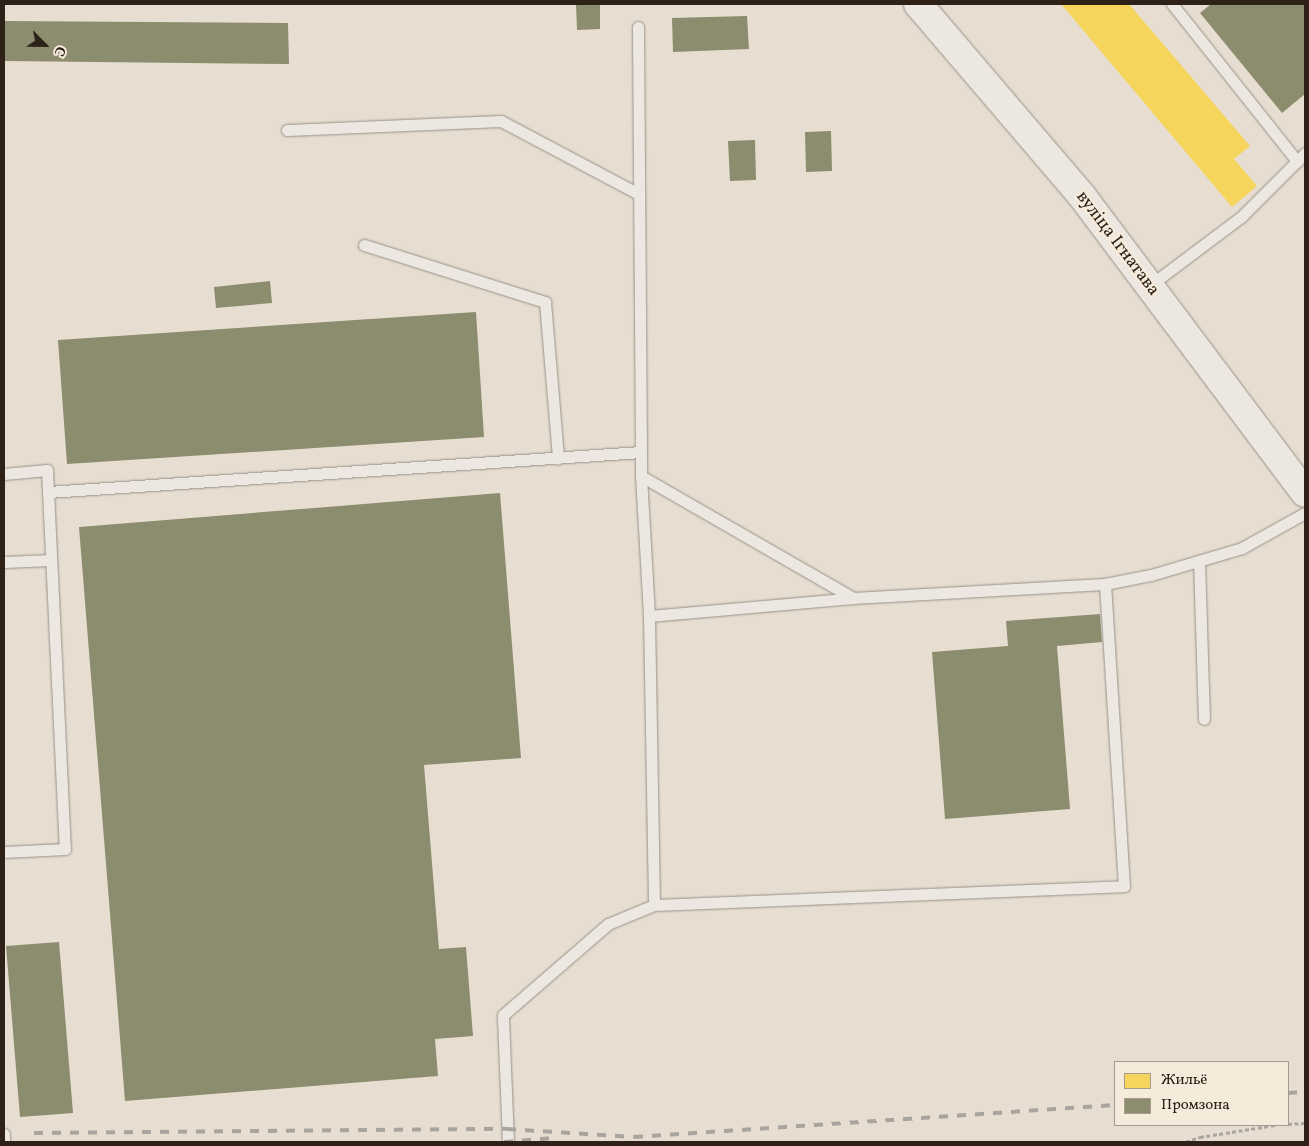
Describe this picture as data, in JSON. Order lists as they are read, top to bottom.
{
  "streets": {
    "street": ["вуліца Ігнатава"]
  },
  "legend": ["Жильё", "Промзона"],
  "north": "bottom right"
}
